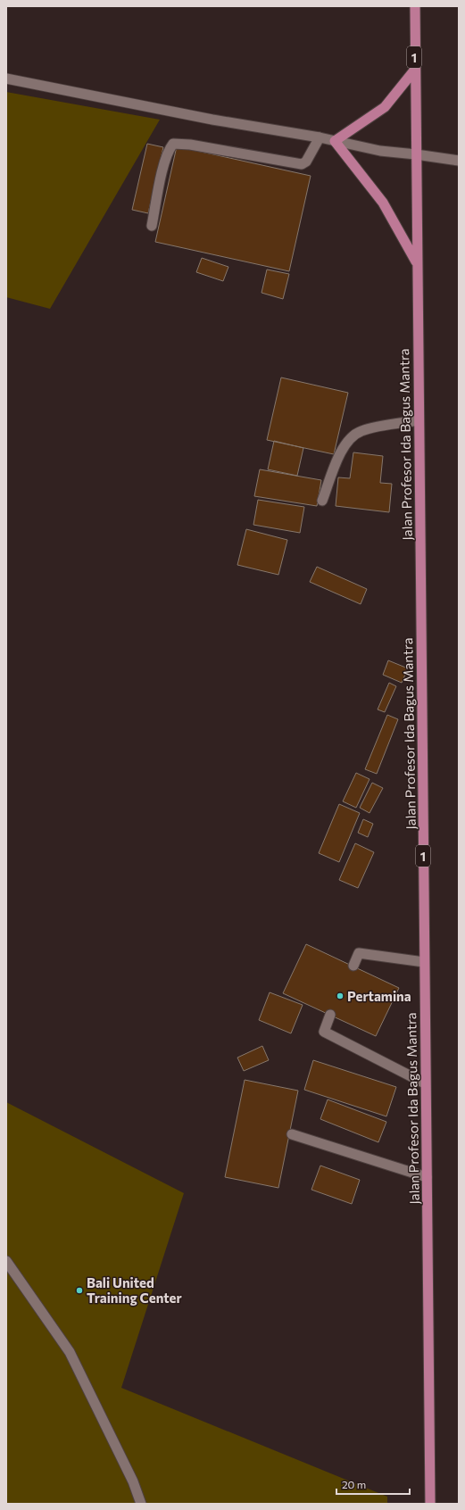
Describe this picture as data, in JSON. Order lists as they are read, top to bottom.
{
  "streets": {
    "highway": ["1", "Jalan Profesor Ida Bagus Mantra"]
  },
  "places": ["Pertamina", "Bali United Training Center"],
  "scale_bar": "20 m"
}
